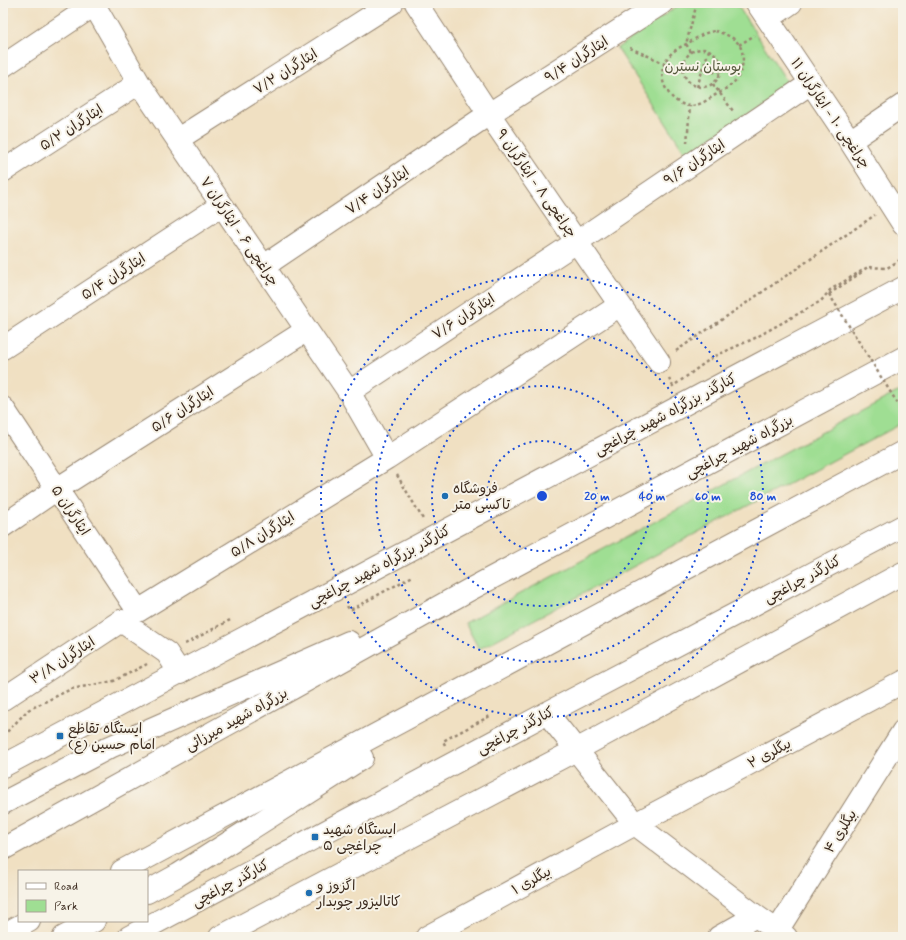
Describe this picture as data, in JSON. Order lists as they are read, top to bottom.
{
  "streets": {
    "main road": [
      "ایثارگران ۹/۴",
      "ایثارگران ۷/۲",
      "چراغچی ۱۰ - ایثارگران ۱۱",
      "ایثارگران ۵/۲",
      "ایثارگران ۹/۶",
      "چراغچی ۸ - ایثارگران ۹",
      "ایثارگران ۷/۴",
      "چراغچی ۶ - ایثارگران ۷",
      "ایثارگران ۵/۴",
      "ایثارگران ۷/۶",
      "ایثارگران ۵/۶",
      "کنارگذر بزرگراه شهید چراغچی",
      "بزرگراه شهید چراغچی",
      "ایثارگران ۵",
      "ایثارگران ۵/۸",
      "کنارگذر چراغچی",
      "ایثارگران ۳/۸",
      "بزرگراه شهید میرزائی",
      "بیگلری ۲",
      "بیگلری ۴",
      "بیگلری ۱"
    ]
  },
  "crossings": [
    ["ایثارگران ۹/۴", "چراغچی ۸ - ایثارگران ۹"],
    ["ایثارگران ۹/۴", "ایثارگران ۷/۴"],
    ["ایثارگران ۷/۲", "چراغچی ۶ - ایثارگران ۷"],
    ["چراغچی ۱۰ - ایثارگران ۱۱", "ایثارگران ۹/۶"],
    ["ایثارگران ۵/۲", "چراغچی ۶ - ایثارگران ۷"],
    ["ایثارگران ۹/۶", "چراغچی ۸ - ایثارگران ۹"],
    ["ایثارگران ۹/۶", "ایثارگران ۷/۶"],
    ["چراغچی ۸ - ایثارگران ۹", "ایثارگران ۷/۴"],
    ["چراغچی ۸ - ایثارگران ۹", "ایثارگران ۷/۶"],
    ["چراغچی ۸ - ایثارگران ۹", "ایثارگران ۵/۸"],
    ["ایثارگران ۷/۴", "چراغچی ۶ - ایثارگران ۷"],
    ["چراغچی ۶ - ایثارگران ۷", "ایثارگران ۵/۴"],
    ["چراغچی ۶ - ایثارگران ۷", "ایثارگران ۷/۶"],
    ["چراغچی ۶ - ایثارگران ۷", "ایثارگران ۵/۶"],
    ["چراغچی ۶ - ایثارگران ۷", "ایثارگران ۵/۸"],
    ["ایثارگران ۵/۶", "ایثارگران ۵"],
    ["کنارگذر بزرگراه شهید چراغچی", "ایثارگران ۵"],
    ["بزرگراه شهید چراغچی", "بزرگراه شهید میرزائی"],
    ["ایثارگران ۵", "ایثارگران ۵/۸"],
    ["ایثارگران ۵", "ایثارگران ۳/۸"],
    ["ایثارگران ۵/۸", "ایثارگران ۳/۸"],
    ["بیگلری ۲", "بیگلری ۱"]
  ],
  "parks": ["بوستان نسترن"],
  "places": {
    "other": ["فروشگاه تاکسی متر", "اگزوز و کاتالیزور چوبدار"],
    "transit": ["ایستگاه تقاظع امام حسین (ع)", "ایستگاه شهید چراغچی ۵"]
  },
  "legend": ["Road", "Park"],
  "rings": [
    "20 m",
    "40 m",
    "60 m",
    "80 m"
  ]
}
